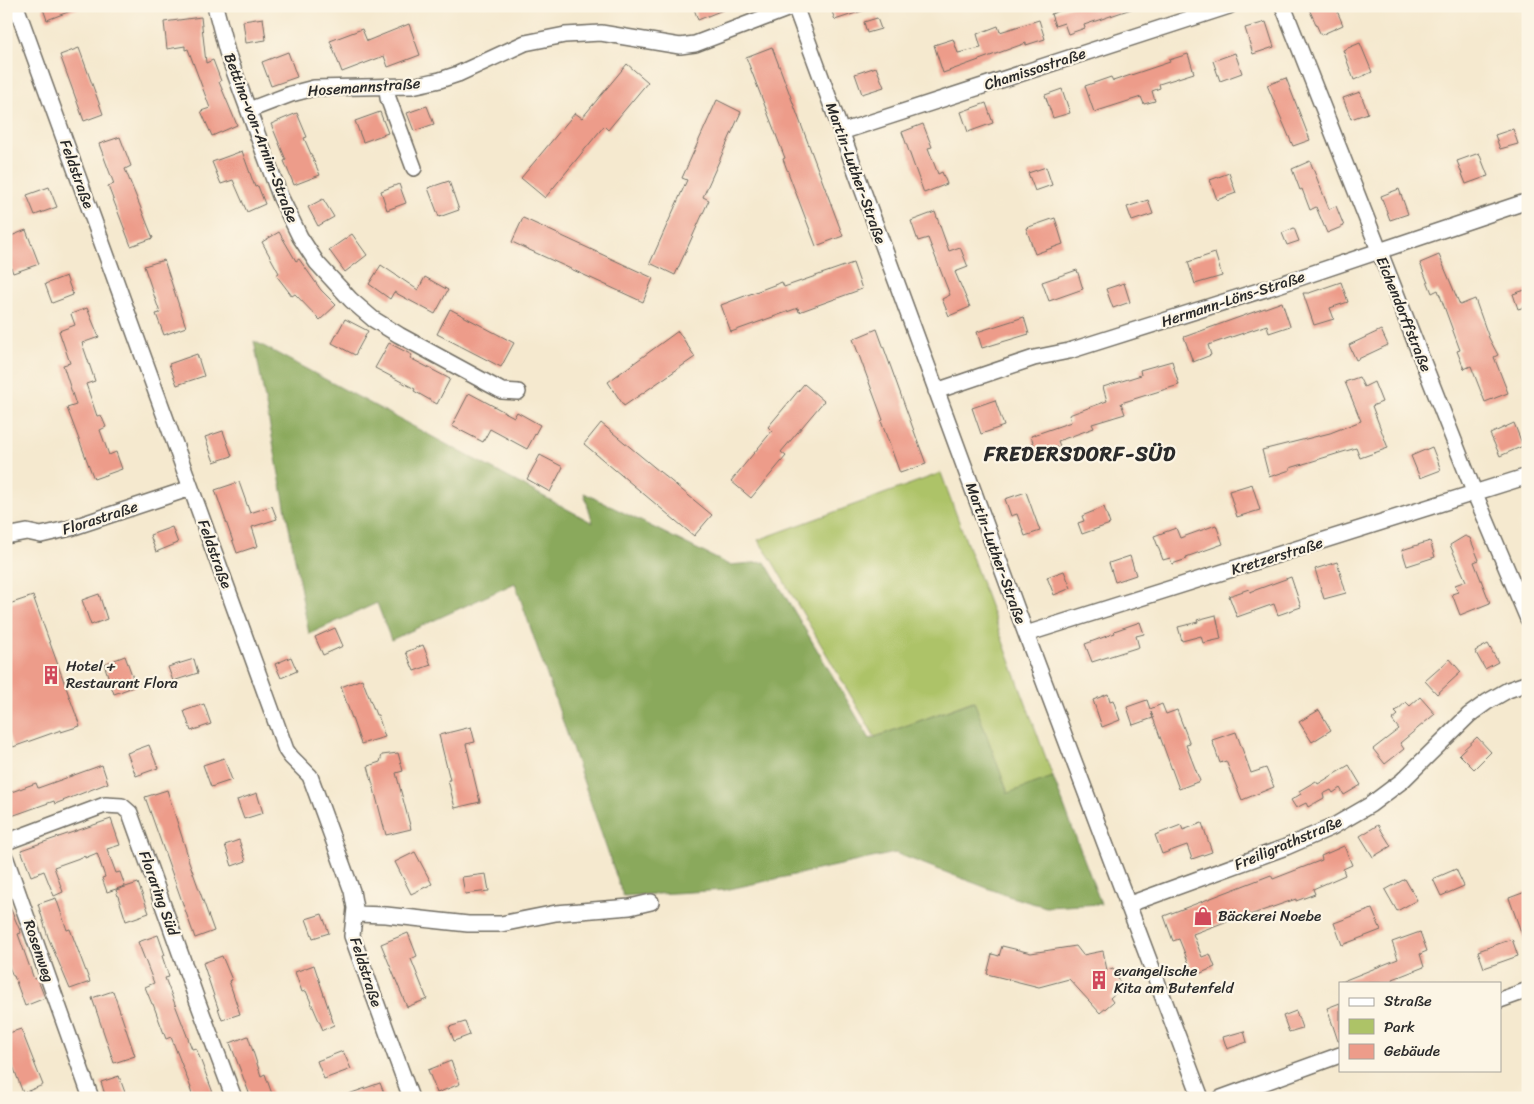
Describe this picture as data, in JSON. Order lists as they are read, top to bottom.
{
  "streets": {
    "street": [
      "Chamissostraße",
      "Hosemannstraße",
      "Bettina-von-Arnim-Straße",
      "Martin-Luther-Straße",
      "Feldstraße",
      "Hermann-Löns-Straße",
      "Eichendorffstraße",
      "Florastraße",
      "Kretzerstraße",
      "Freiligrathstraße",
      "Floraring Süd",
      "Rosenweg"
    ]
  },
  "crossings": [
    ["Chamissostraße", "Martin-Luther-Straße"],
    ["Hosemannstraße", "Bettina-von-Arnim-Straße"],
    ["Hosemannstraße", "Martin-Luther-Straße"],
    ["Martin-Luther-Straße", "Hermann-Löns-Straße"],
    ["Martin-Luther-Straße", "Kretzerstraße"],
    ["Martin-Luther-Straße", "Freiligrathstraße"],
    ["Feldstraße", "Florastraße"],
    ["Hermann-Löns-Straße", "Eichendorffstraße"],
    ["Eichendorffstraße", "Kretzerstraße"]
  ],
  "districts": ["FREDERSDORF-SÜD"],
  "places": {
    "building": ["Hotel + Restaurant Flora", "evangelische Kita am Butenfeld"],
    "shop": ["Bäckerei Noebe"]
  },
  "legend": ["Straße", "Park", "Gebäude"]
}
